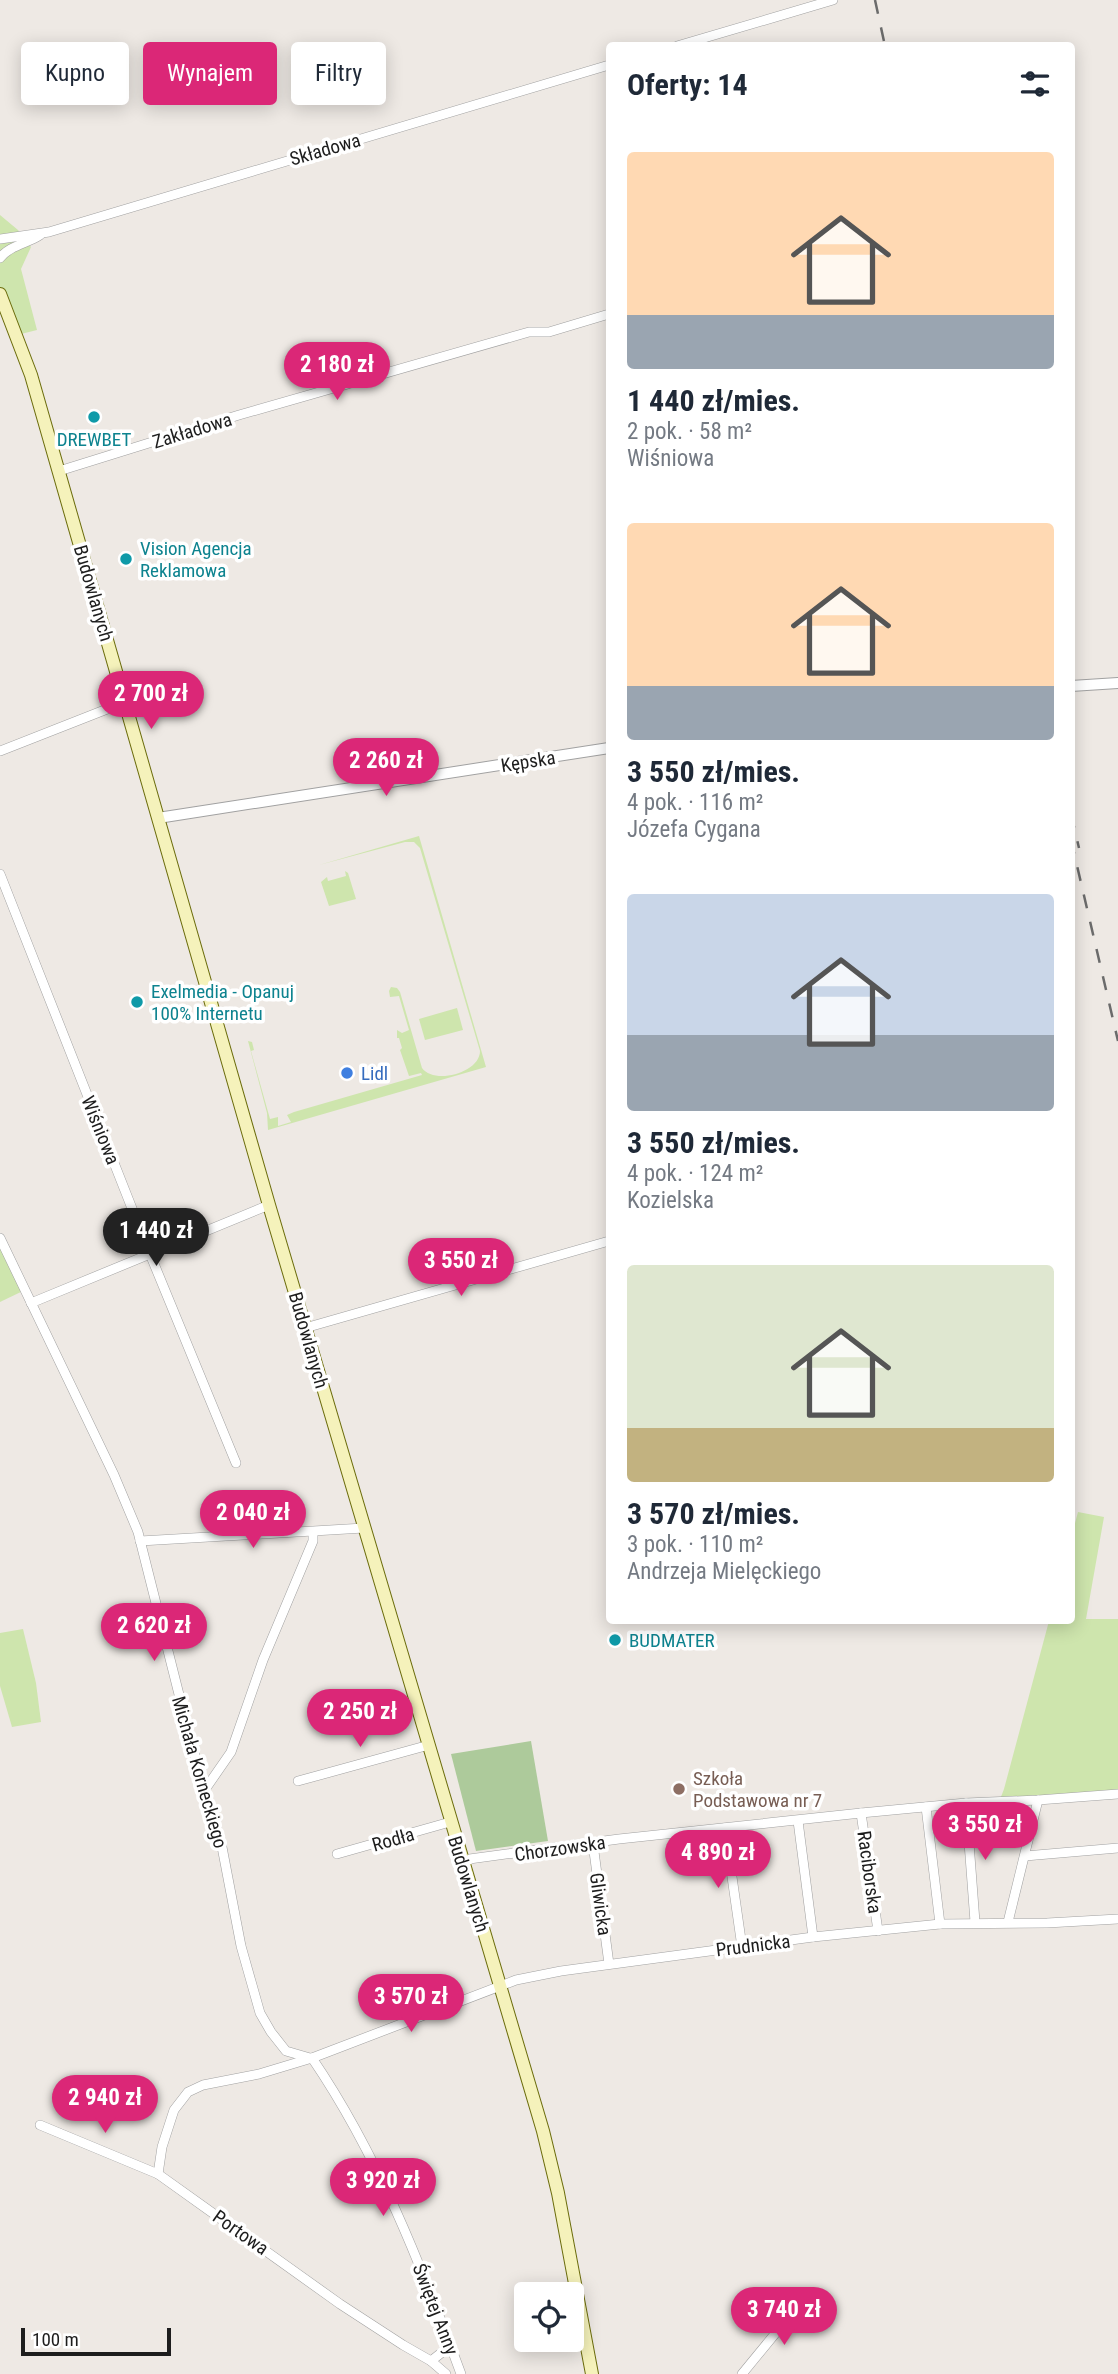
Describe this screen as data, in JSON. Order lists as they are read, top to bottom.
{
  "streets": {
    "main road": ["Budowlanych"],
    "street": [
      "Składowa",
      "Zakładowa",
      "Kępska",
      "Wiśniowa",
      "Michała Korneckiego",
      "Rodła",
      "Chorzowska",
      "Raciborska",
      "Gliwicka",
      "Prudnicka",
      "Portowa",
      "Świętej Anny"
    ]
  },
  "crossings": [
    ["Zakładowa", "Budowlanych"],
    ["Budowlanych", "Kępska"],
    ["Budowlanych", "Rodła"],
    ["Budowlanych", "Chorzowska"],
    ["Budowlanych", "Prudnicka"],
    ["Michała Korneckiego", "Prudnicka"],
    ["Michała Korneckiego", "Świętej Anny"],
    ["Chorzowska", "Raciborska"],
    ["Chorzowska", "Gliwicka"],
    ["Raciborska", "Prudnicka"],
    ["Gliwicka", "Prudnicka"],
    ["Prudnicka", "Portowa"],
    ["Prudnicka", "Świętej Anny"],
    ["Portowa", "Świętej Anny"]
  ],
  "places": [
    "DREWBET",
    "Vision Agencja Reklamowa",
    "Exelmedia - Opanuj 100% Internetu",
    "Lidl",
    "BUDMATER",
    "Szkoła Podstawowa nr 7"
  ],
  "scale_bar": "100 m",
  "page": {
    "chip": ["Kupno", "Wynajem", "Filtry"],
    "heading": "Oferty: 14",
    "list": [
      {
        "name": "1 440 zł/mies.",
        "note": "2 pok. · 58 m² · Wiśniowa"
      },
      {
        "name": "3 550 zł/mies.",
        "note": "4 pok. · 116 m² · Józefa Cygana"
      },
      {
        "name": "3 550 zł/mies.",
        "note": "4 pok. · 124 m² · Kozielska"
      },
      {
        "name": "3 570 zł/mies.",
        "note": "3 pok. · 110 m² · Andrzeja Mielęckiego"
      }
    ],
    "price": [
      "2 180 zł",
      "2 700 zł",
      "2 260 zł",
      "1 440 zł",
      "3 550 zł",
      "2 040 zł",
      "2 620 zł",
      "2 250 zł",
      "3 550 zł",
      "4 890 zł",
      "3 570 zł",
      "2 940 zł",
      "3 920 zł",
      "3 740 zł"
    ],
    "scale": "100 m"
  }
}
